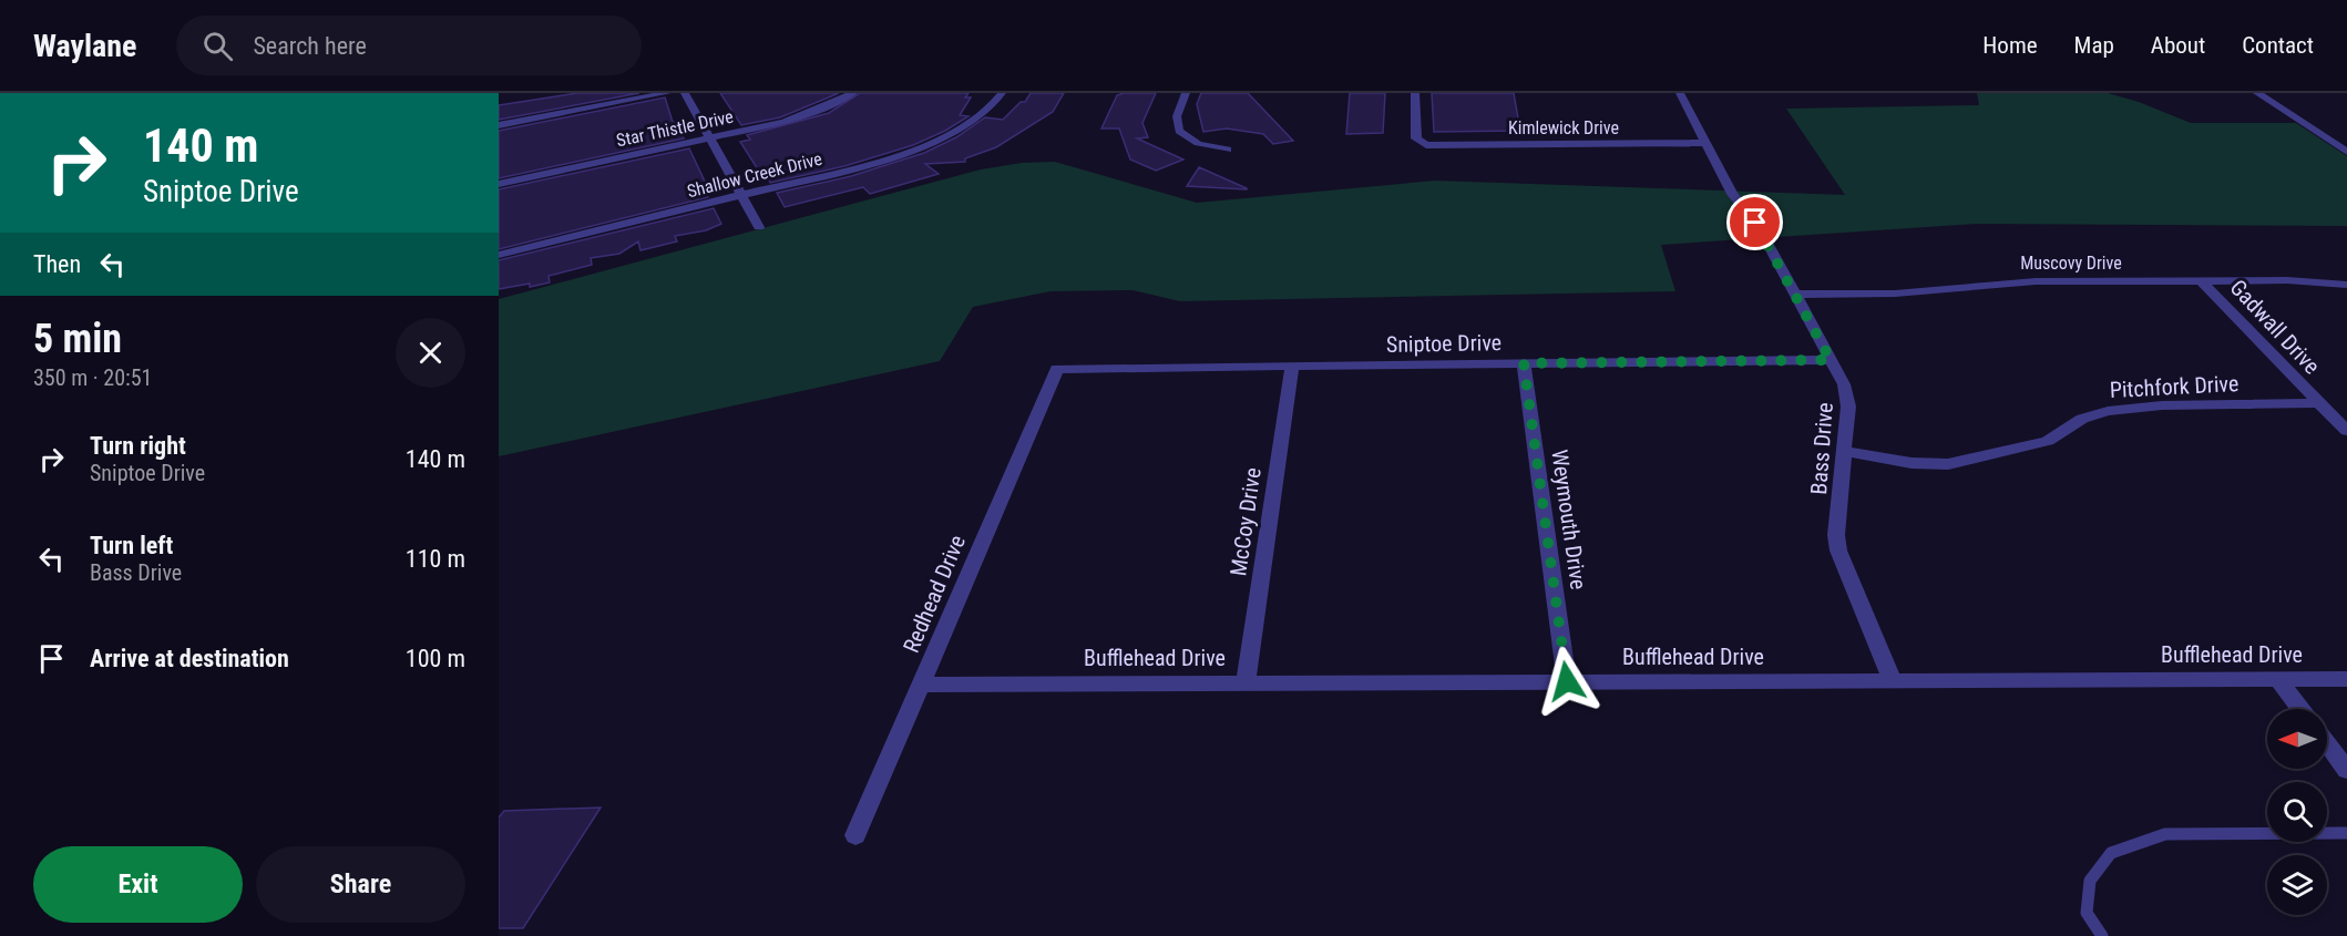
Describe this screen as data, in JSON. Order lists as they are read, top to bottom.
{
  "streets": {
    "street": [
      "Kimlewick Drive",
      "Star Thistle Drive",
      "Shallow Creek Drive",
      "Muscovy Drive",
      "Gadwall Drive",
      "Sniptoe Drive",
      "Pitchfork Drive",
      "Bass Drive",
      "Weymouth Drive",
      "McCoy Drive",
      "Redhead Drive",
      "Bufflehead Drive"
    ]
  },
  "crossings": [
    ["Kimlewick Drive", "Bass Drive"],
    ["Muscovy Drive", "Gadwall Drive"],
    ["Muscovy Drive", "Bass Drive"],
    ["Gadwall Drive", "Pitchfork Drive"],
    ["Sniptoe Drive", "Bass Drive"],
    ["Sniptoe Drive", "Weymouth Drive"],
    ["Sniptoe Drive", "McCoy Drive"],
    ["Sniptoe Drive", "Redhead Drive"],
    ["Pitchfork Drive", "Bass Drive"],
    ["Bass Drive", "Bufflehead Drive"],
    ["Weymouth Drive", "Bufflehead Drive"],
    ["McCoy Drive", "Bufflehead Drive"],
    ["Redhead Drive", "Bufflehead Drive"]
  ],
  "north": "left",
  "page": {
    "header": "Waylane",
    "search": "Search here",
    "nav": [
      "Home",
      "Map",
      "About",
      "Contact"
    ],
    "turn": ["140 m", "Sniptoe Drive"],
    "then": "Then",
    "heading": ["5 min", "350 m · 20:51"],
    "list": [
      {
        "name": "Turn right",
        "note": "Sniptoe Drive",
        "value": "140 m"
      },
      {
        "name": "Turn left",
        "note": "Bass Drive",
        "value": "110 m"
      },
      {
        "name": "Arrive at destination",
        "value": "100 m"
      }
    ],
    "buttons": ["Exit", "Share"]
  }
}
